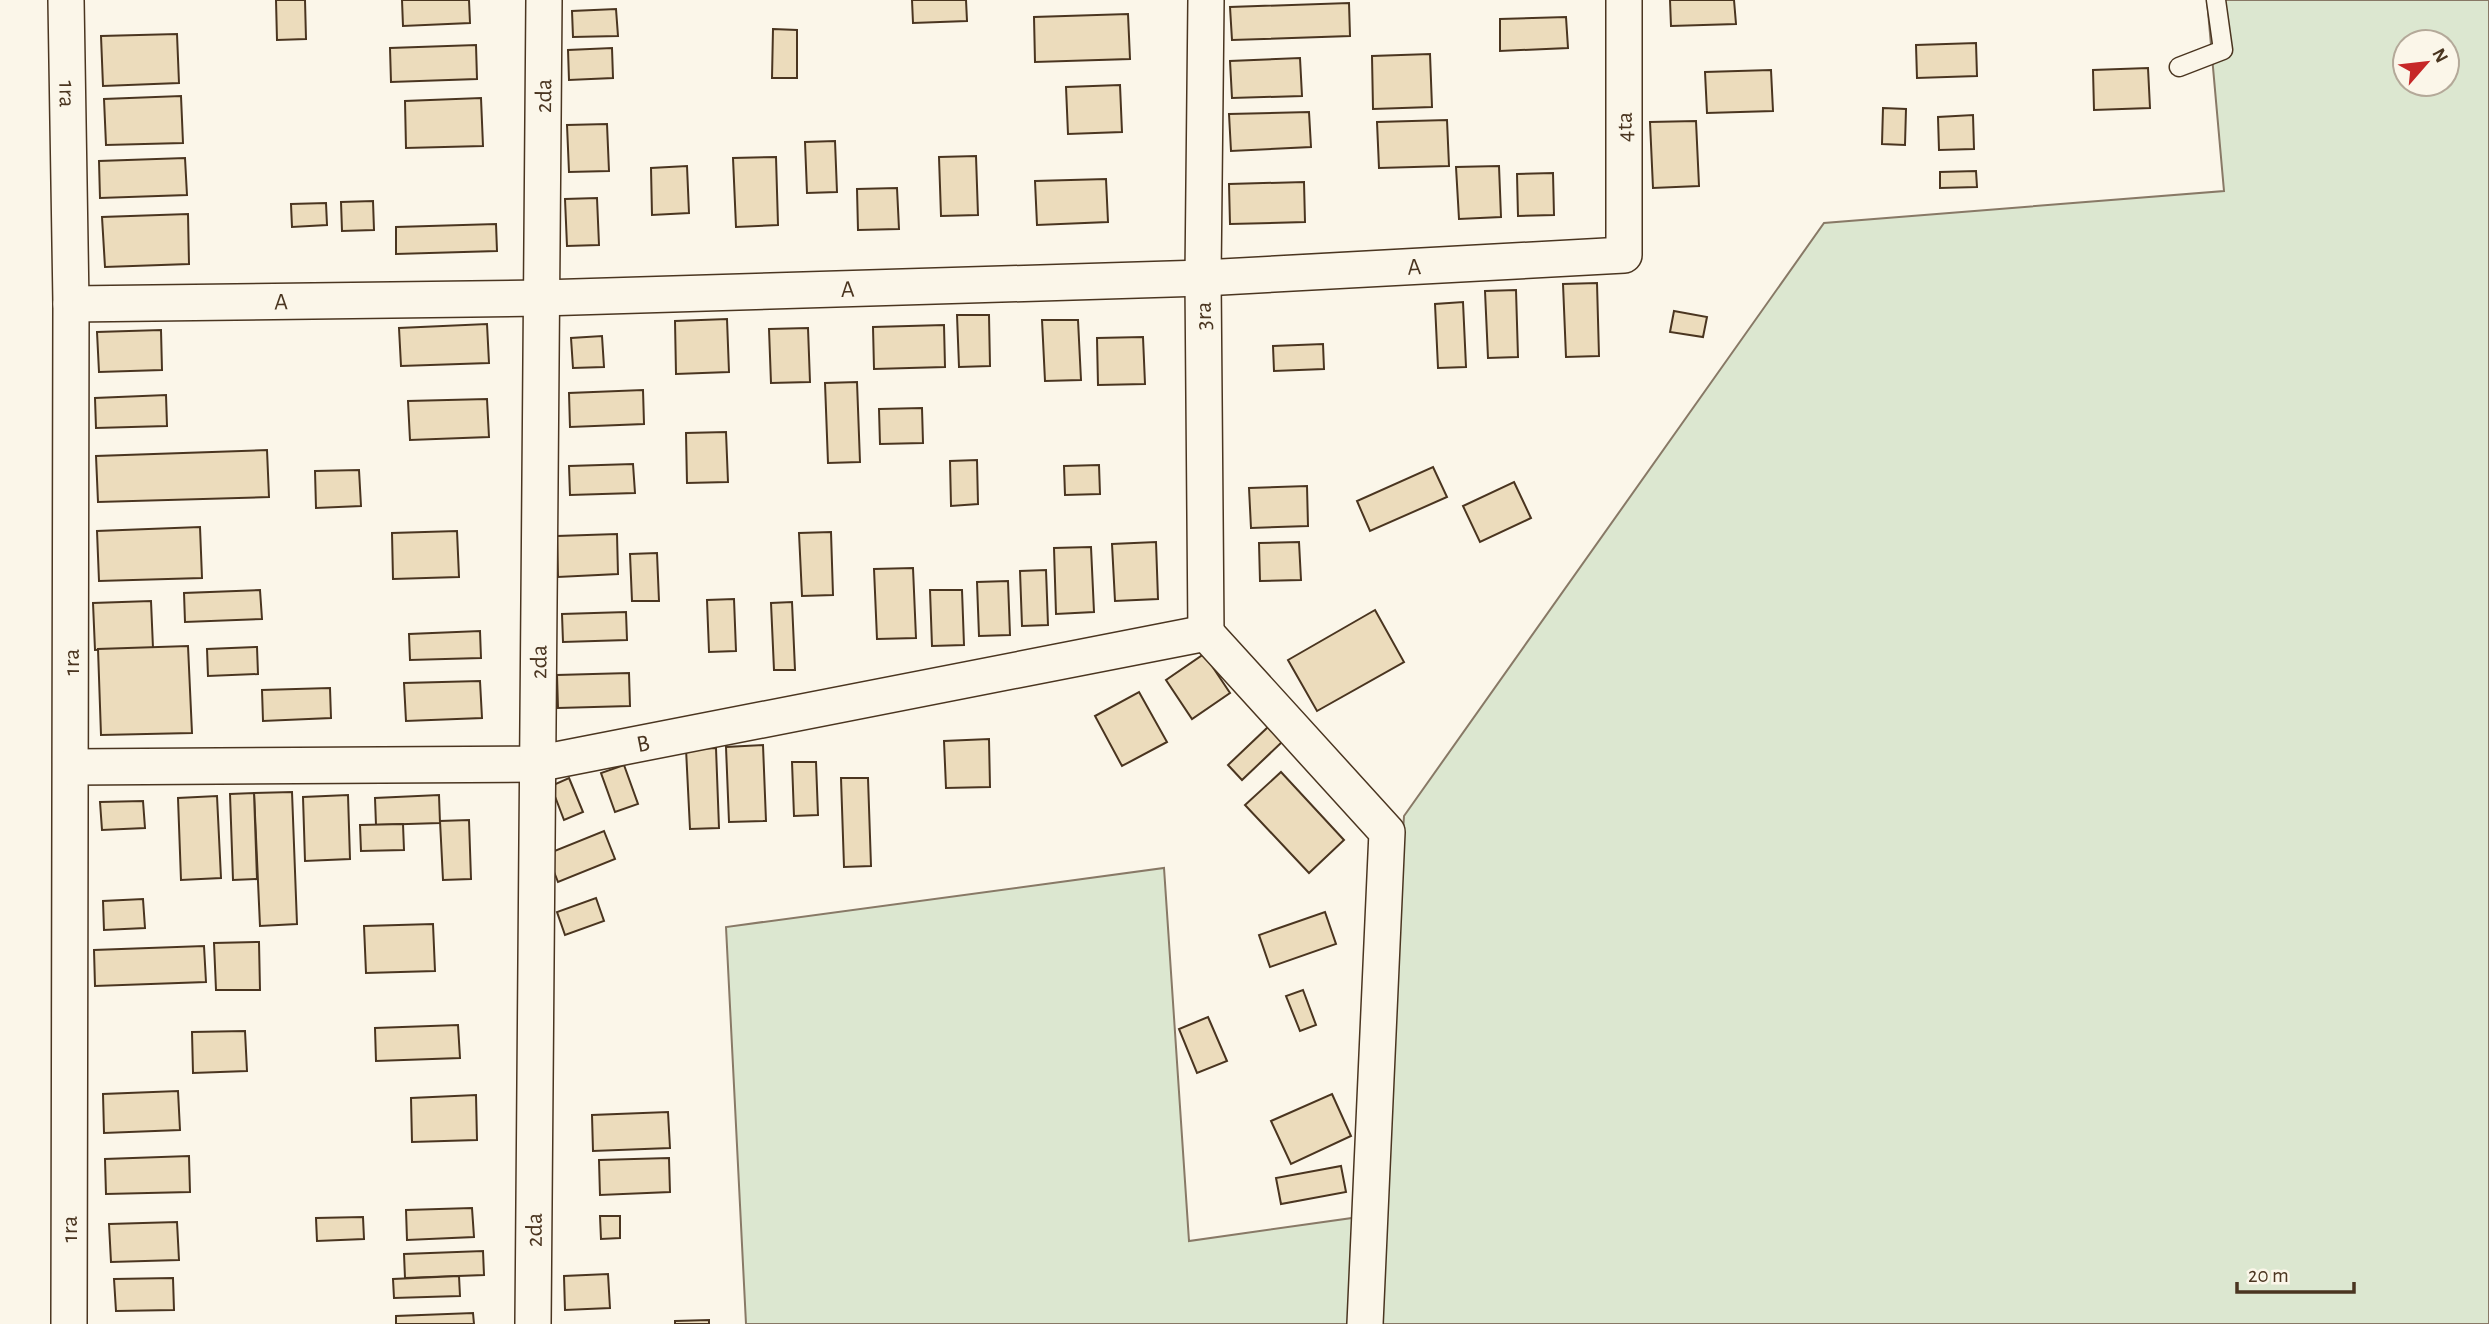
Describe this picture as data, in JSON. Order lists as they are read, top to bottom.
{
  "streets": {
    "street": [
      "1ra",
      "2da",
      "4ta",
      "A",
      "3ra",
      "B"
    ]
  },
  "crossings": [
    ["1ra", "A"],
    ["1ra", "B"],
    ["2da", "A"],
    ["2da", "B"],
    ["4ta", "A"],
    ["A", "3ra"],
    ["3ra", "B"]
  ],
  "scale_bar": "20 m",
  "north": "top right"
}
